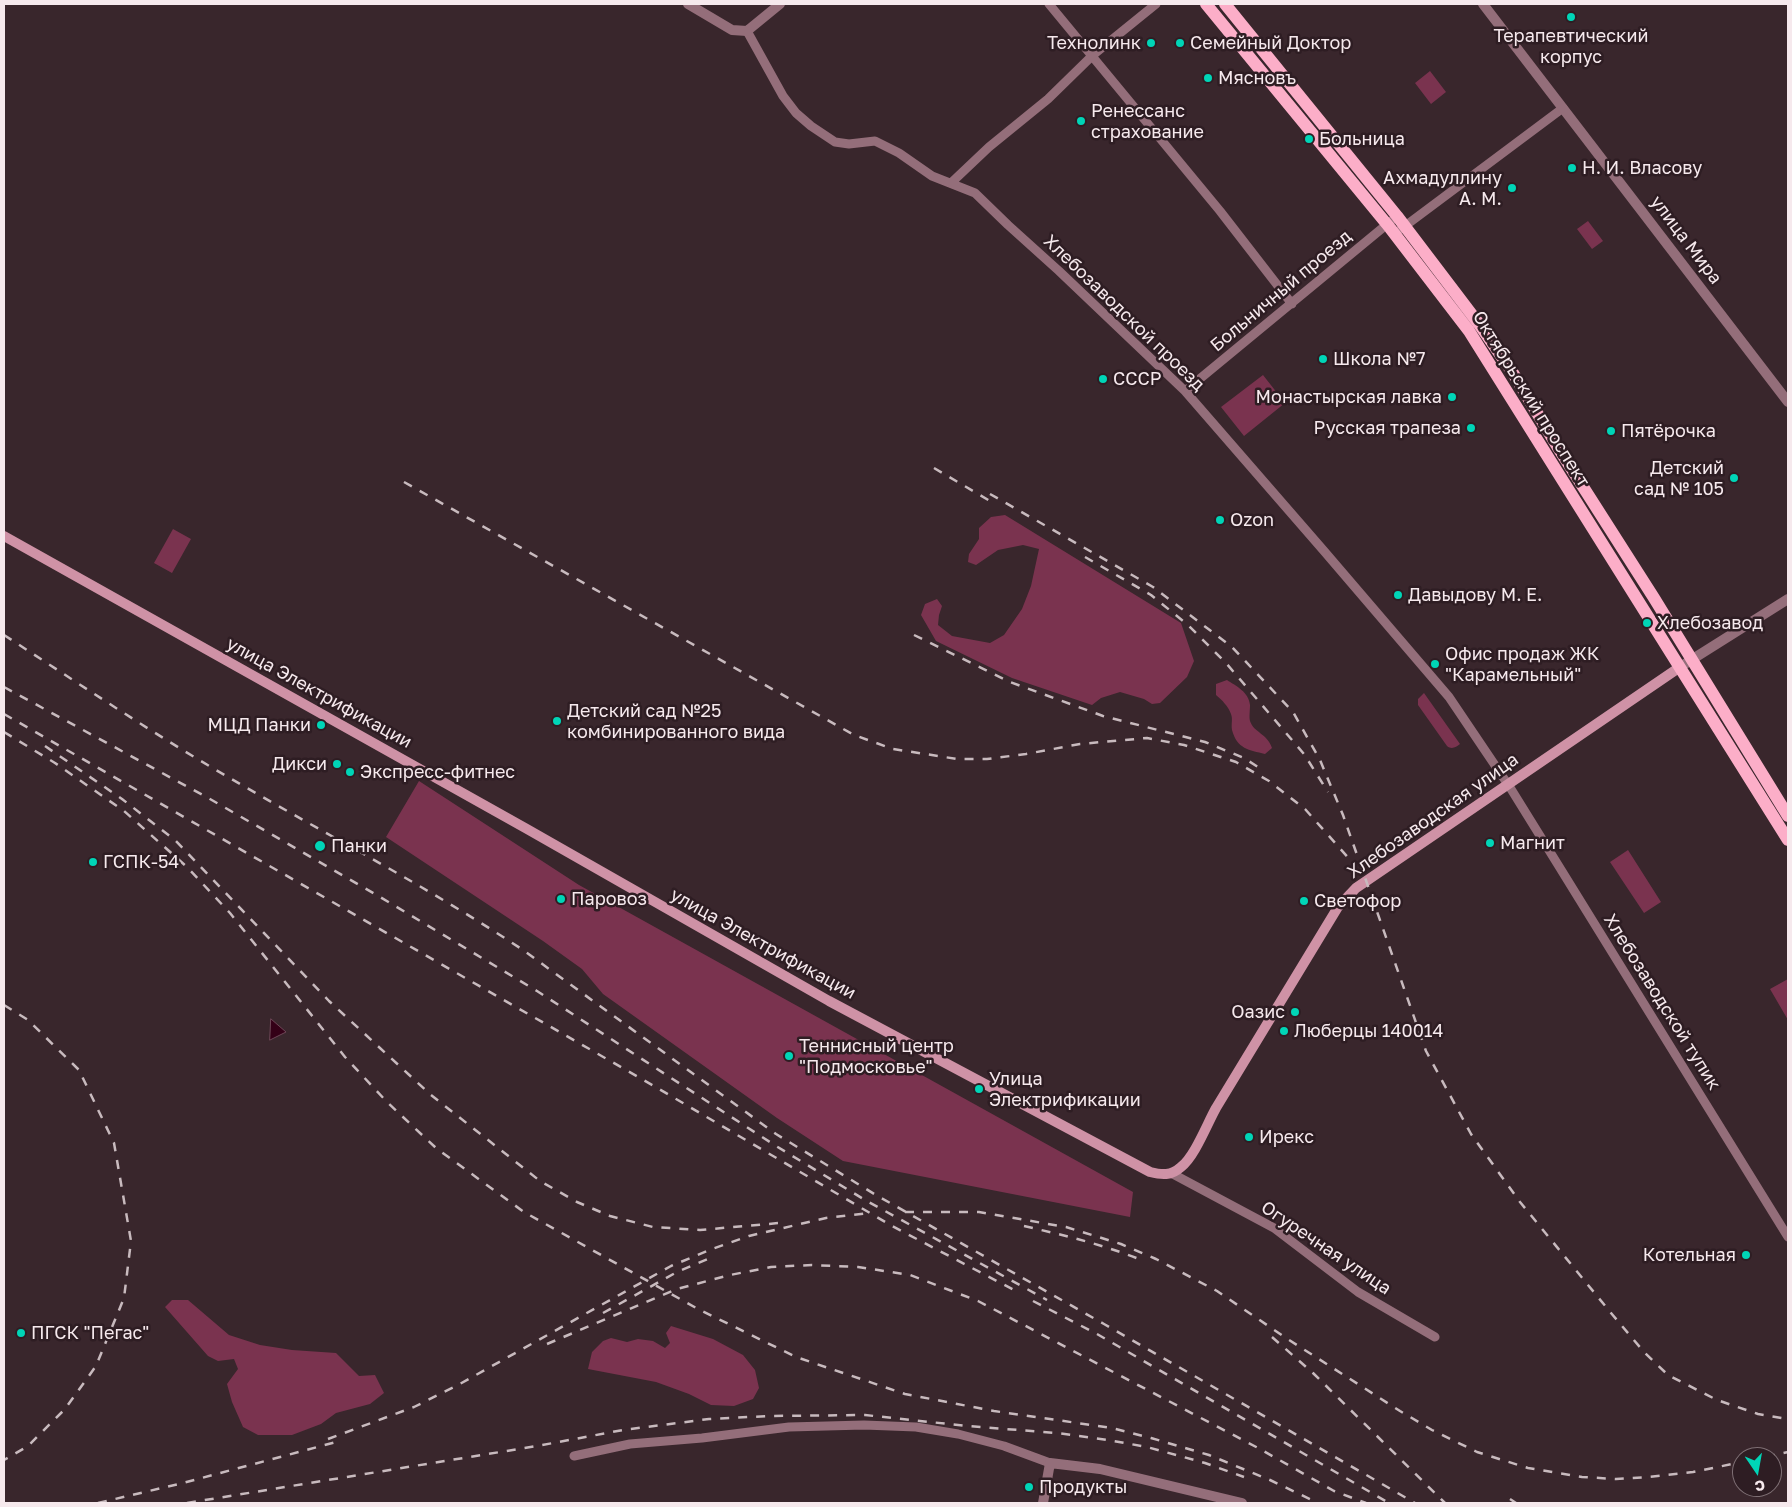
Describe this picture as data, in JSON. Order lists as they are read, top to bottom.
{
  "streets": {
    "main road": ["Октябрьский проспект", "улица Электрификации", "Хлебозаводская улица"],
    "street": [
      "улица Мира",
      "Больничный проезд",
      "Хлебозаводской проезд",
      "Хлебозаводской тупик",
      "Огуречная улица"
    ]
  },
  "crossings": [
    ["улица Мира", "Больничный проезд"],
    ["Больничный проезд", "Хлебозаводской проезд"],
    ["Больничный проезд", "Октябрьский проспект"],
    ["Хлебозаводской проезд", "Хлебозаводская улица"],
    ["Хлебозаводской проезд", "Хлебозаводской тупик"],
    ["Октябрьский проспект", "Хлебозаводская улица"],
    ["улица Электрификации", "Хлебозаводская улица"],
    ["улица Электрификации", "Огуречная улица"],
    ["Хлебозаводская улица", "Хлебозаводской тупик"],
    ["Хлебозаводская улица", "Огуречная улица"]
  ],
  "places": [
    "Терапевтический корпус",
    "Технолинк",
    "Семейный Доктор",
    "Мясновъ",
    "Ренессанс страхование",
    "Больница",
    "Н. И. Власову",
    "Ахмадуллину А. М.",
    "Школа №7",
    "СССР",
    "Монастырская лавка",
    "Русская трапеза",
    "Пятёрочка",
    "Детский сад № 105",
    "Ozon",
    "Давыдову М. Е.",
    "Хлебозавод",
    "Офис продаж ЖК \"Карамельный\"",
    "Детский сад №25 комбинированного вида",
    "МЦД Панки",
    "Дикси",
    "Экспресс-фитнес",
    "Магнит",
    "Панки",
    "ГСПК-54",
    "Паровоз",
    "Светофор",
    "Оазис",
    "Люберцы 140014",
    "Теннисный центр \"Подмосковье\"",
    "Улица Электрификации",
    "Ирекс",
    "Котельная",
    "ПГСК \"Пегас\"",
    "Продукты"
  ],
  "north": "bottom"
}
